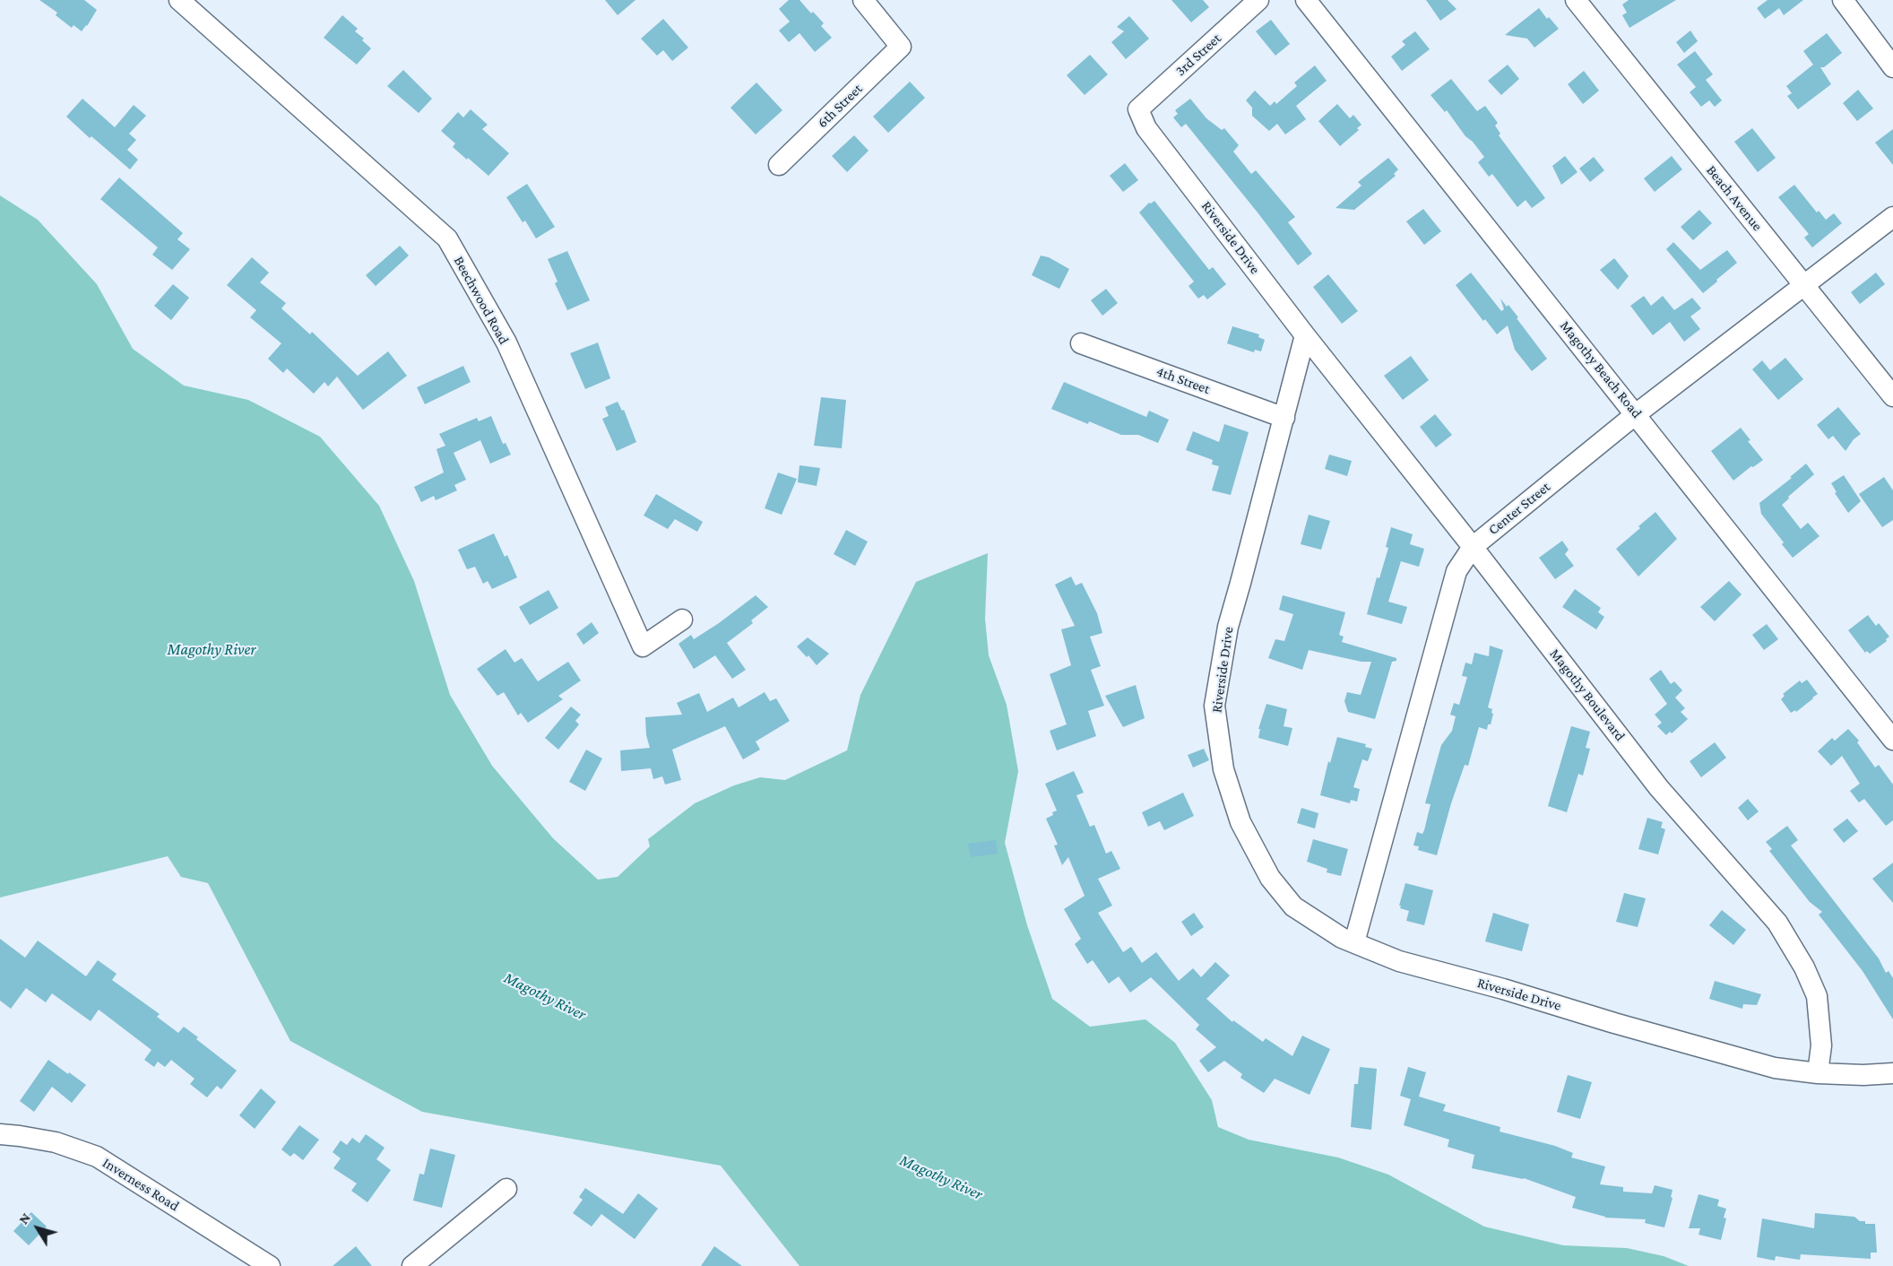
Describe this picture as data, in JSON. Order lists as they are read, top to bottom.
{
  "streets": {
    "street": [
      "3rd Street",
      "6th Street",
      "Beach Avenue",
      "Riverside Drive",
      "Beechwood Road",
      "Magothy Beach Road",
      "4th Street",
      "Center Street",
      "Magothy Boulevard",
      "Inverness Road"
    ]
  },
  "crossings": [
    ["3rd Street", "Riverside Drive"],
    ["Beach Avenue", "Center Street"],
    ["Riverside Drive", "4th Street"],
    ["Riverside Drive", "Center Street"],
    ["Riverside Drive", "Magothy Boulevard"],
    ["Magothy Beach Road", "Center Street"],
    ["Center Street", "Magothy Boulevard"]
  ],
  "water": ["Magothy River"],
  "north": "top left"
}
